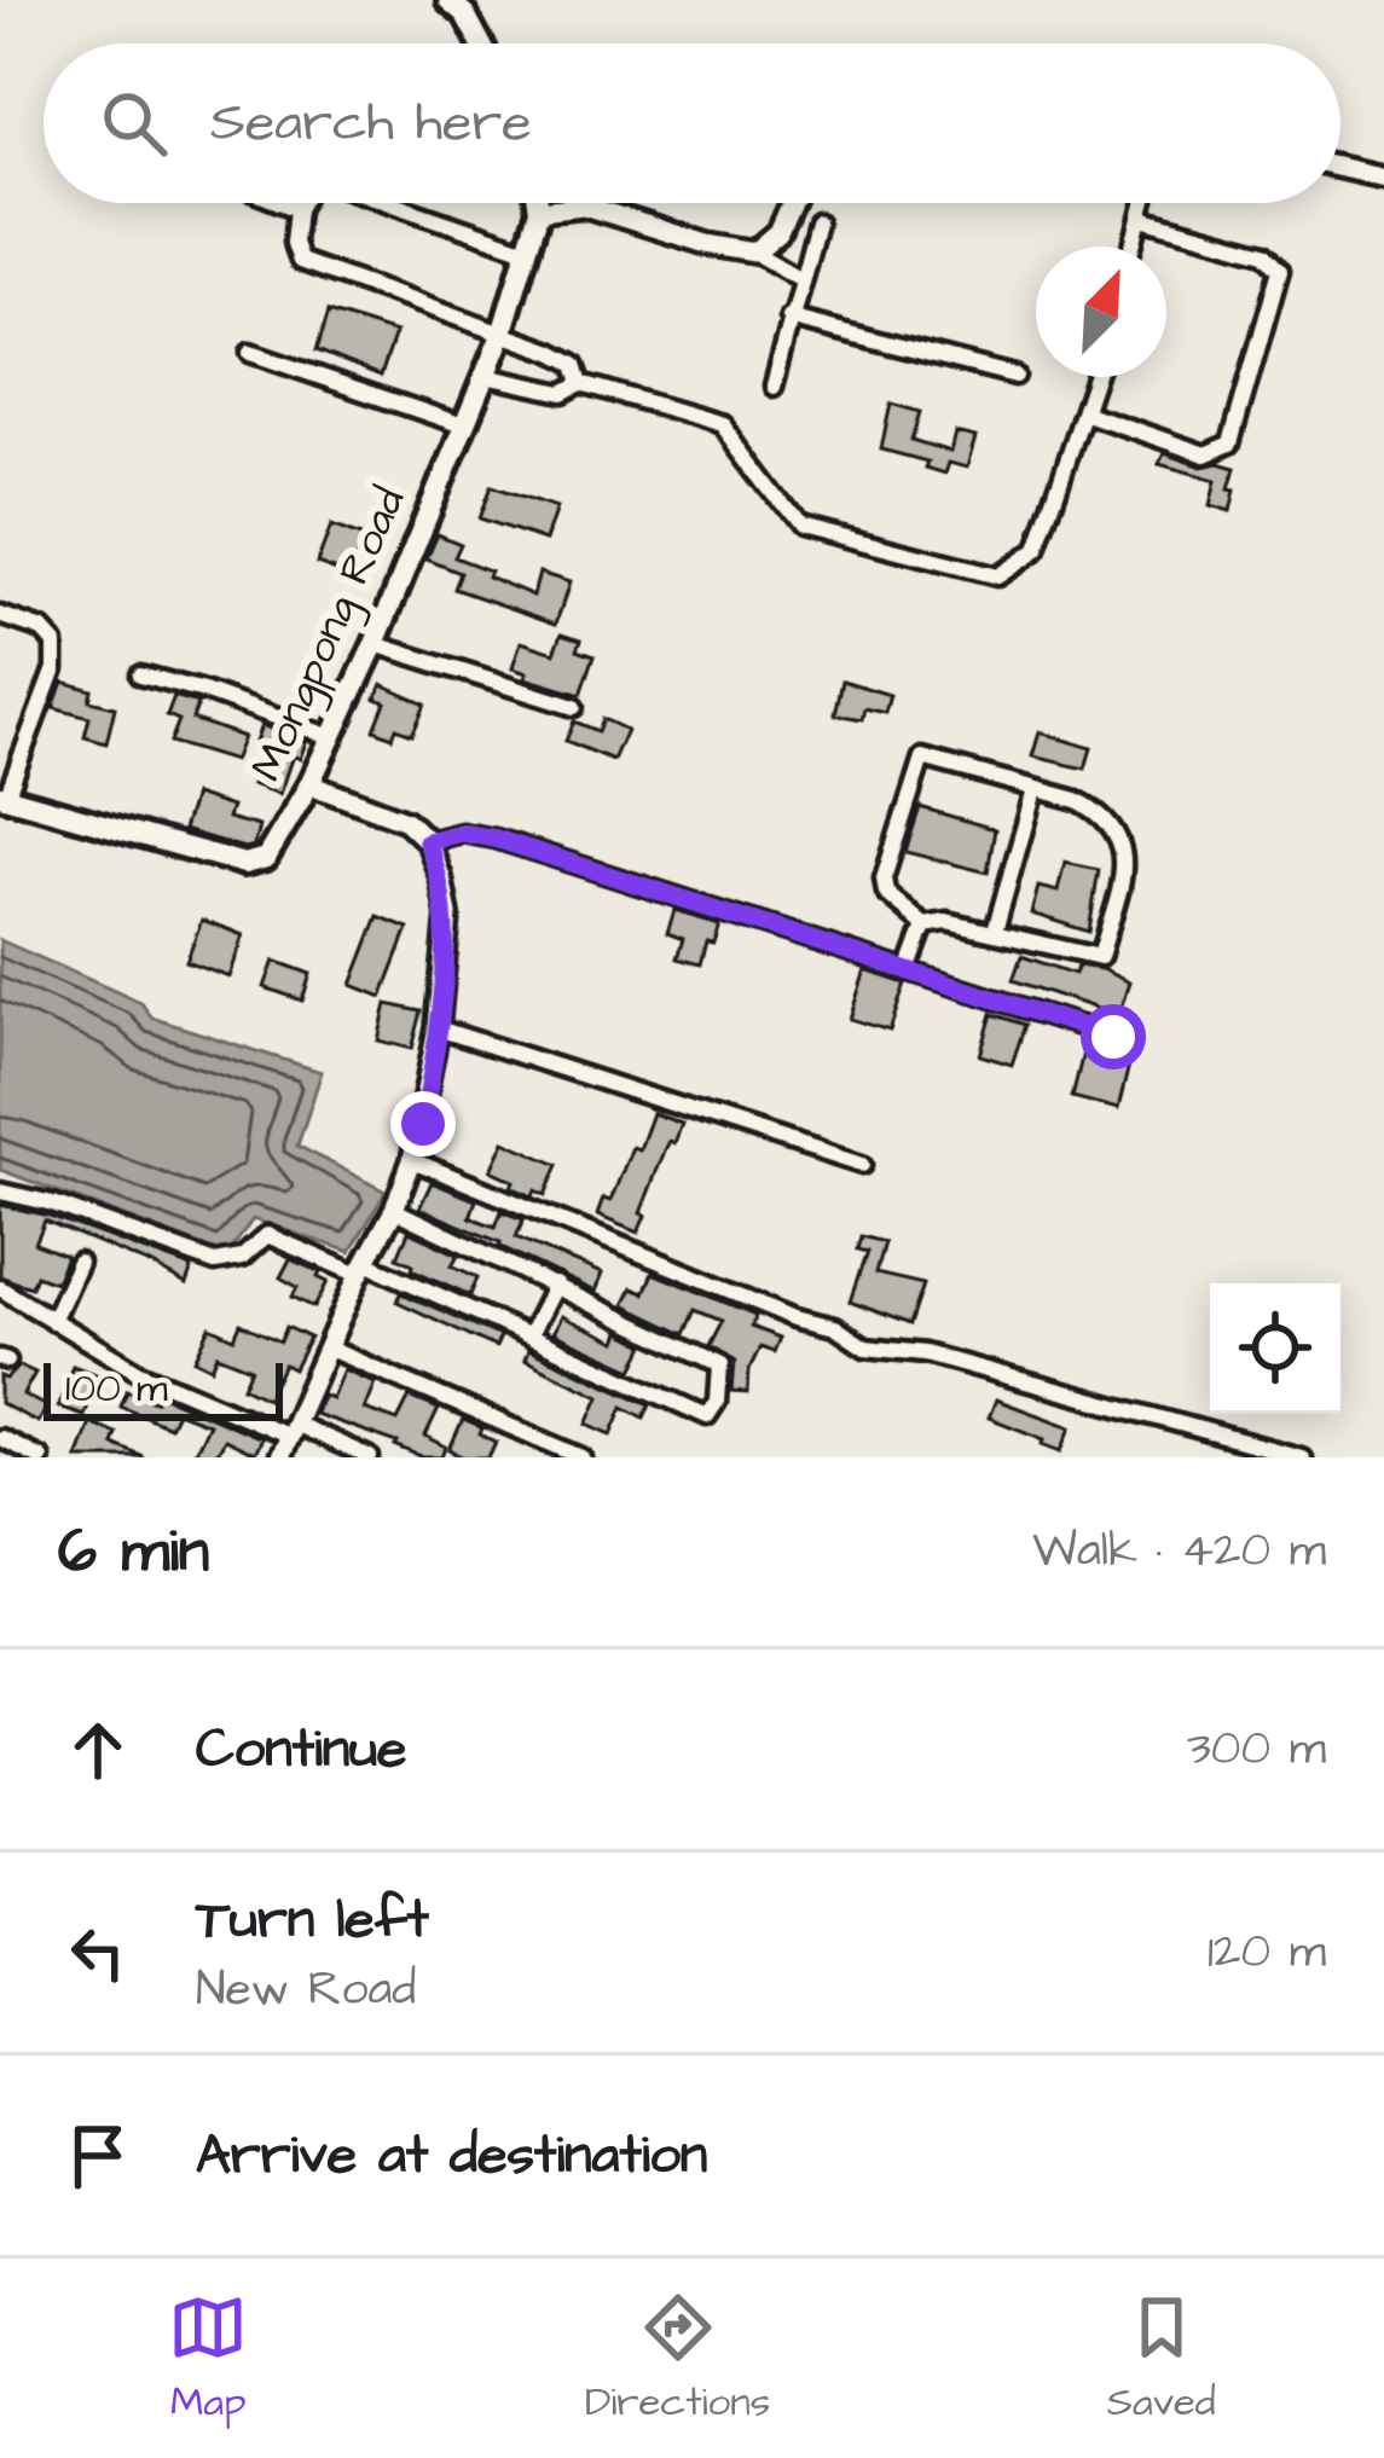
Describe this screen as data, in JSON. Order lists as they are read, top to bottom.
{
  "streets": {
    "main road": ["Mongpong Road"]
  },
  "scale_bar": "100 m",
  "north": "top right",
  "page": {
    "search": "Search here",
    "scale": "100 m",
    "heading": ["6 min", "Walk · 420 m"],
    "list": [
      ["Continue", "300 m"],
      ["Turn left", "New Road", "120 m"],
      "Arrive at destination"
    ],
    "nav": ["Map", "Directions", "Saved"]
  }
}
